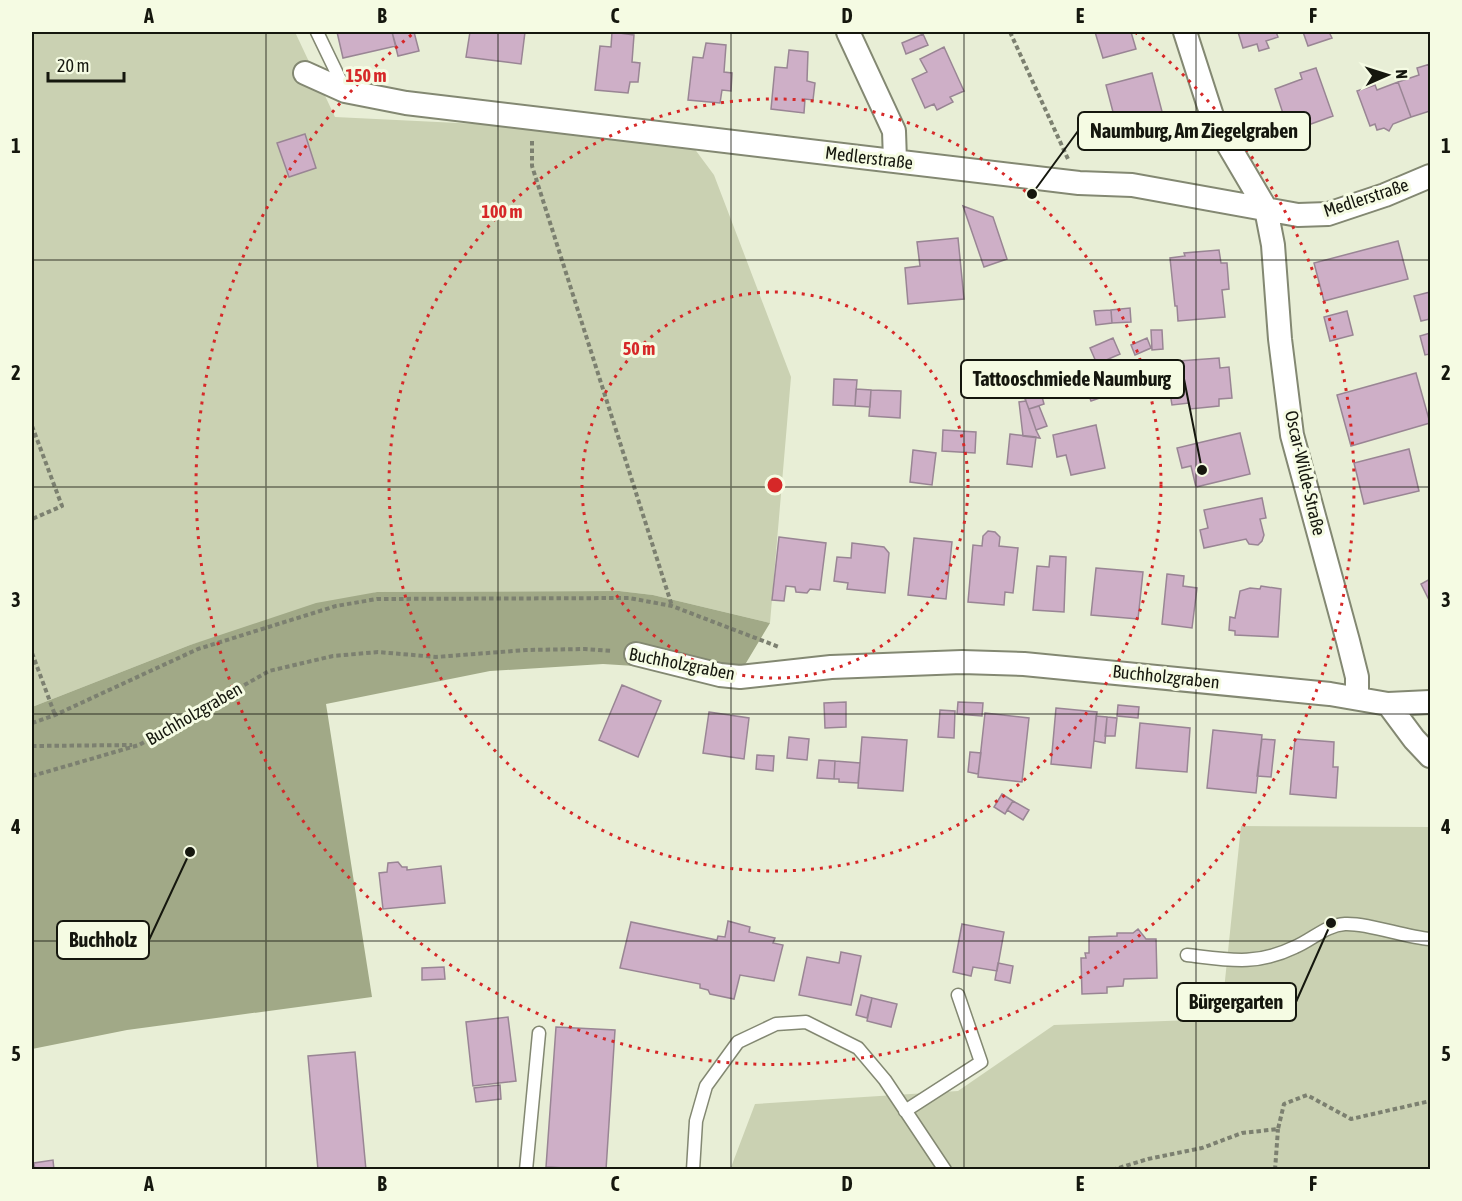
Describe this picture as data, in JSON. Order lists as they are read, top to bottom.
{
  "streets": {
    "street": ["Medlerstraße", "Oscar-Wilde-Straße", "Buchholzgraben"]
  },
  "crossings": [
    ["Medlerstraße", "Oscar-Wilde-Straße"],
    ["Oscar-Wilde-Straße", "Buchholzgraben"]
  ],
  "places": [
    "Naumburg, Am Ziegelgraben",
    "Tattooschmiede Naumburg",
    "Buchholz",
    "Bürgergarten"
  ],
  "scale_bar": "20 m",
  "north": "right",
  "grid": {
    "columns": [
      "A",
      "B",
      "C",
      "D",
      "E",
      "F"
    ],
    "rows": [
      "1",
      "2",
      "3",
      "4",
      "5"
    ]
  },
  "rings": ["150 m", "100 m", "50 m"]
}
